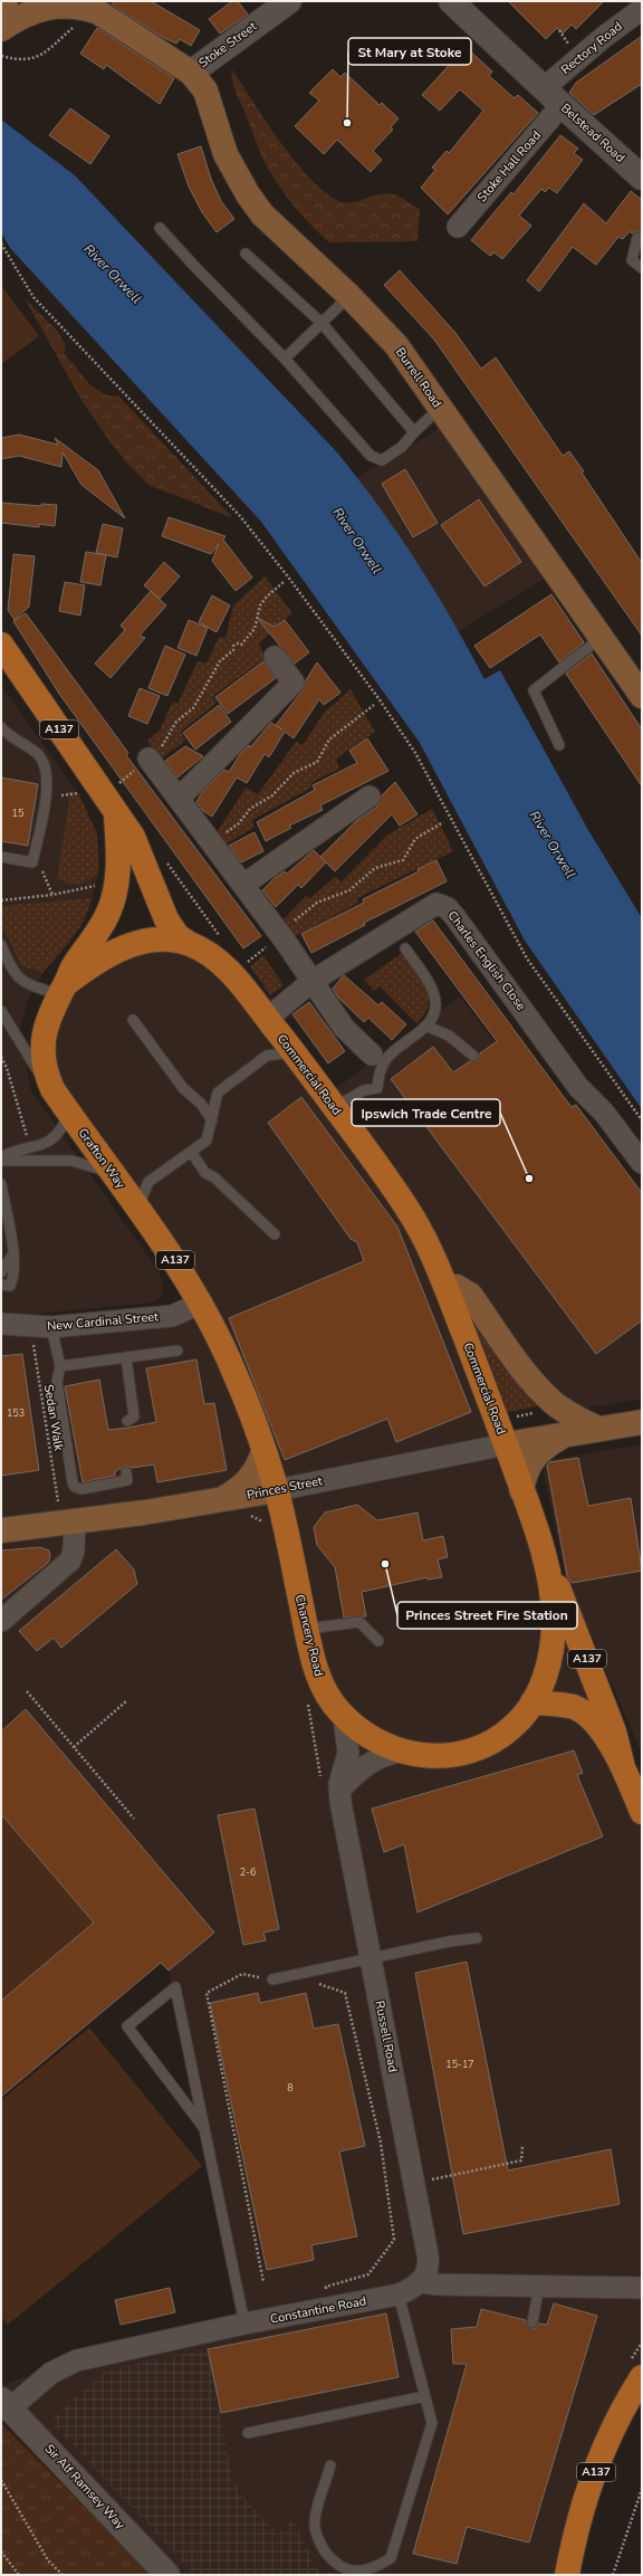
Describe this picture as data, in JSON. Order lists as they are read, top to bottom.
{
  "streets": {
    "main road": [
      "Stoke Street",
      "Burrell Road",
      "A137",
      "Commercial Road",
      "Grafton Way",
      "Princes Street",
      "Chancery Road"
    ],
    "street": [
      "Rectory Road",
      "Belstead Road",
      "Stoke Hall Road",
      "Charles English Close",
      "New Cardinal Street",
      "Russell Road",
      "Constantine Road",
      "Sir Alf Ramsey Way"
    ],
    "path": ["Sedan Walk"]
  },
  "crossings": [
    ["Stoke Street", "Burrell Road"],
    ["Rectory Road", "Belstead Road"],
    ["Belstead Road", "Stoke Hall Road"],
    ["A137", "Chancery Road"],
    ["Charles English Close", "Commercial Road"],
    ["Commercial Road", "Grafton Way"],
    ["Commercial Road", "Princes Street"],
    ["Commercial Road", "Chancery Road"],
    ["Grafton Way", "New Cardinal Street"],
    ["Grafton Way", "Princes Street"],
    ["Grafton Way", "Chancery Road"],
    ["Princes Street", "Chancery Road"],
    ["Chancery Road", "Russell Road"],
    ["Russell Road", "Constantine Road"],
    ["Constantine Road", "Sir Alf Ramsey Way"]
  ],
  "water": ["River Orwell"],
  "places": ["St Mary at Stoke", "Ipswich Trade Centre", "Princes Street Fire Station"],
  "house_numbers": [
    "15",
    "153",
    "2-6",
    "15-17",
    "8"
  ]
}
